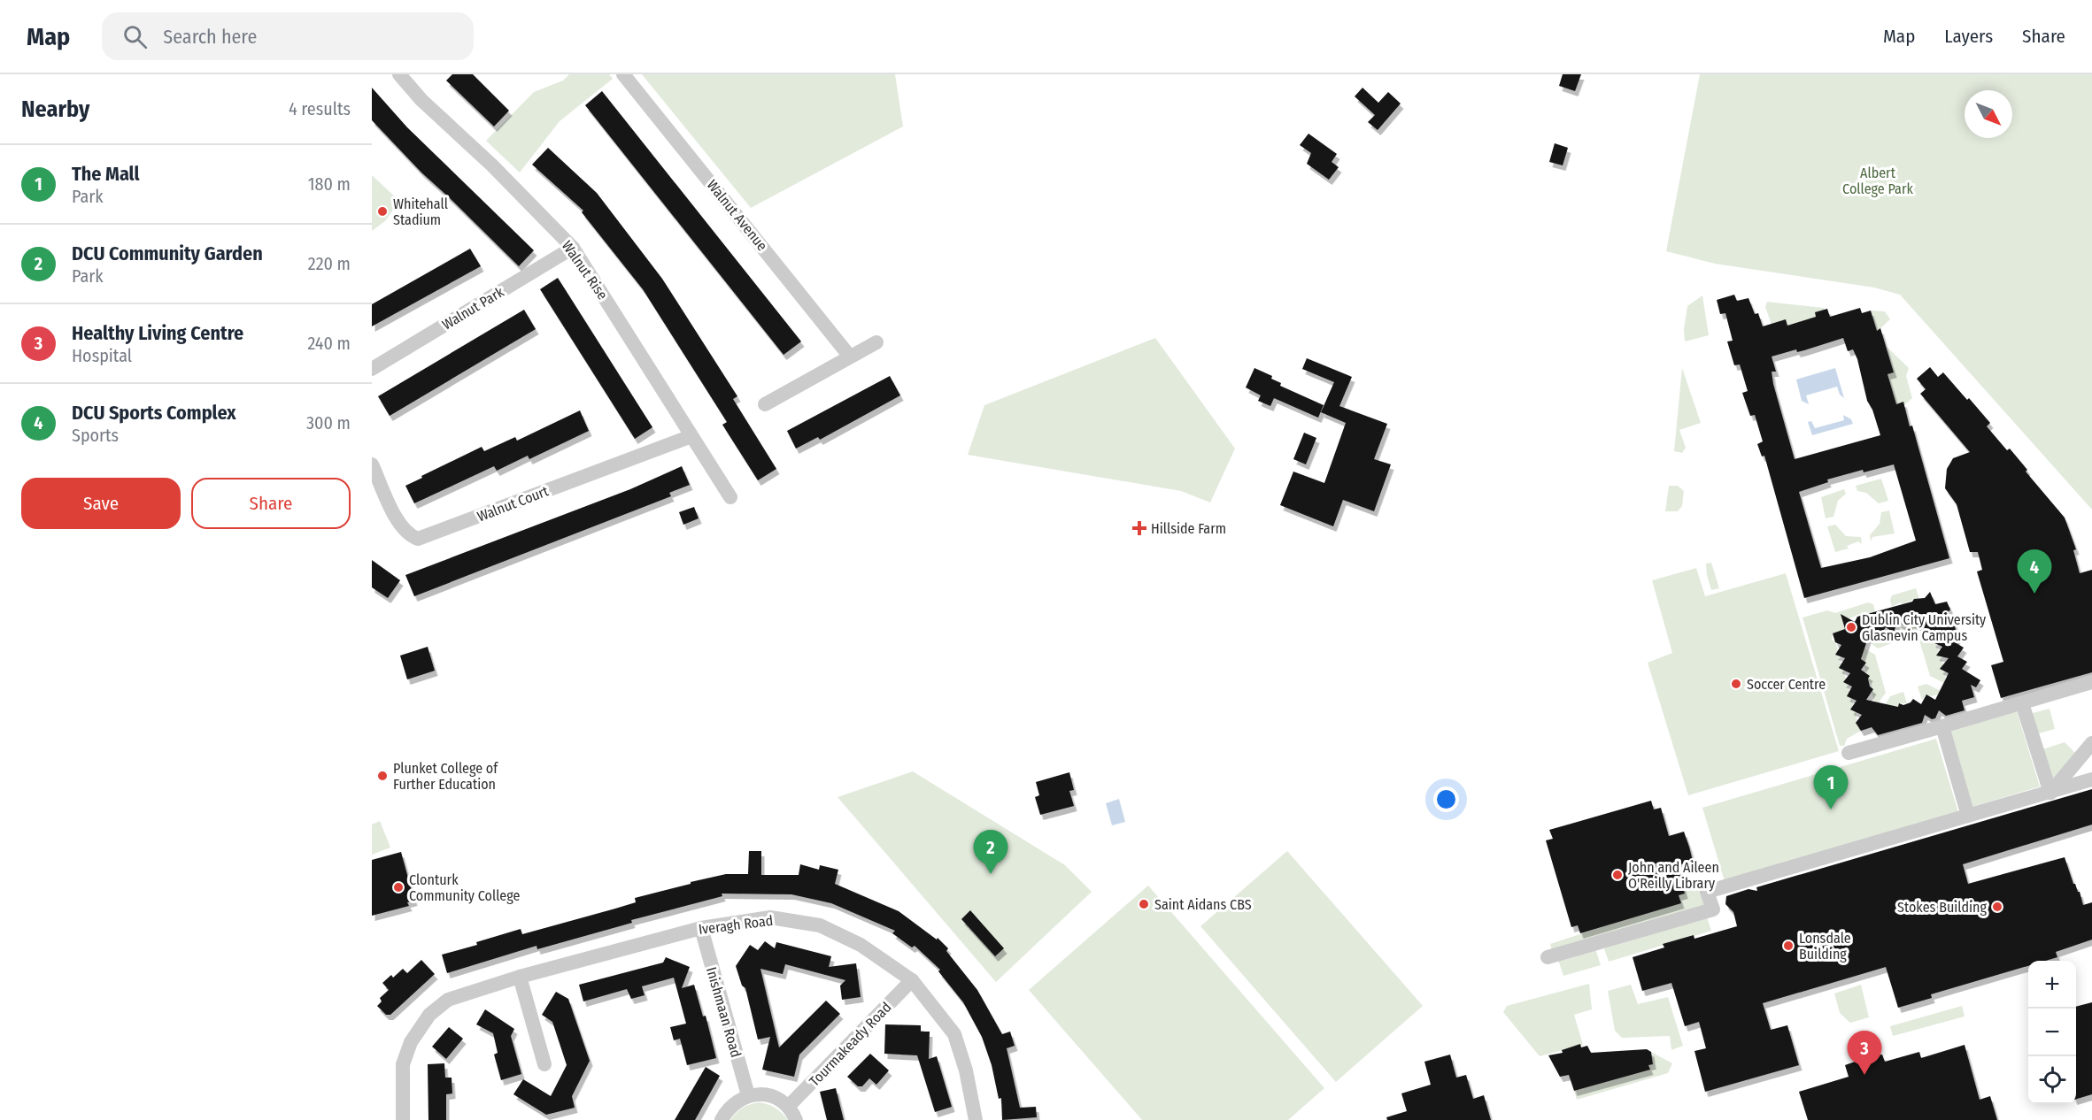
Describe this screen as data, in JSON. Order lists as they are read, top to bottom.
{
  "streets": {
    "street": [
      "Walnut Avenue",
      "Walnut Rise",
      "Walnut Park",
      "Walnut Court",
      "Iveragh Road",
      "Inishmaan Road",
      "Tourmakeady Road"
    ]
  },
  "crossings": [
    ["Walnut Rise", "Walnut Park"],
    ["Walnut Rise", "Walnut Court"],
    ["Iveragh Road", "Inishmaan Road"],
    ["Iveragh Road", "Tourmakeady Road"]
  ],
  "parks": ["Albert College Park"],
  "places": {
    "other": [
      "Whitehall Stadium",
      "Dublin City University Glasnevin Campus",
      "Soccer Centre",
      "Plunket College of Further Education",
      "John and Aileen O'Reilly Library",
      "Clonturk Community College",
      "Saint Aidans CBS",
      "Stokes Building",
      "Lonsdale Building"
    ],
    "health": ["Hillside Farm"]
  },
  "north": "bottom right",
  "page": {
    "header": "Map",
    "search": "Search here",
    "nav": ["Map", "Layers", "Share"],
    "heading": ["Nearby", "4 results"],
    "list": [
      {
        "mark": "1",
        "name": "The Mall",
        "note": "Park",
        "value": "180 m"
      },
      {
        "mark": "2",
        "name": "DCU Community Garden",
        "note": "Park",
        "value": "220 m"
      },
      {
        "mark": "3",
        "name": "Healthy Living Centre",
        "note": "Hospital",
        "value": "240 m"
      },
      {
        "mark": "4",
        "name": "DCU Sports Complex",
        "note": "Sports",
        "value": "300 m"
      }
    ],
    "buttons": ["Save", "Share"],
    "pins": [
      "4",
      "1",
      "2",
      "3"
    ],
    "map_buttons": ["+", "−"]
  }
}
